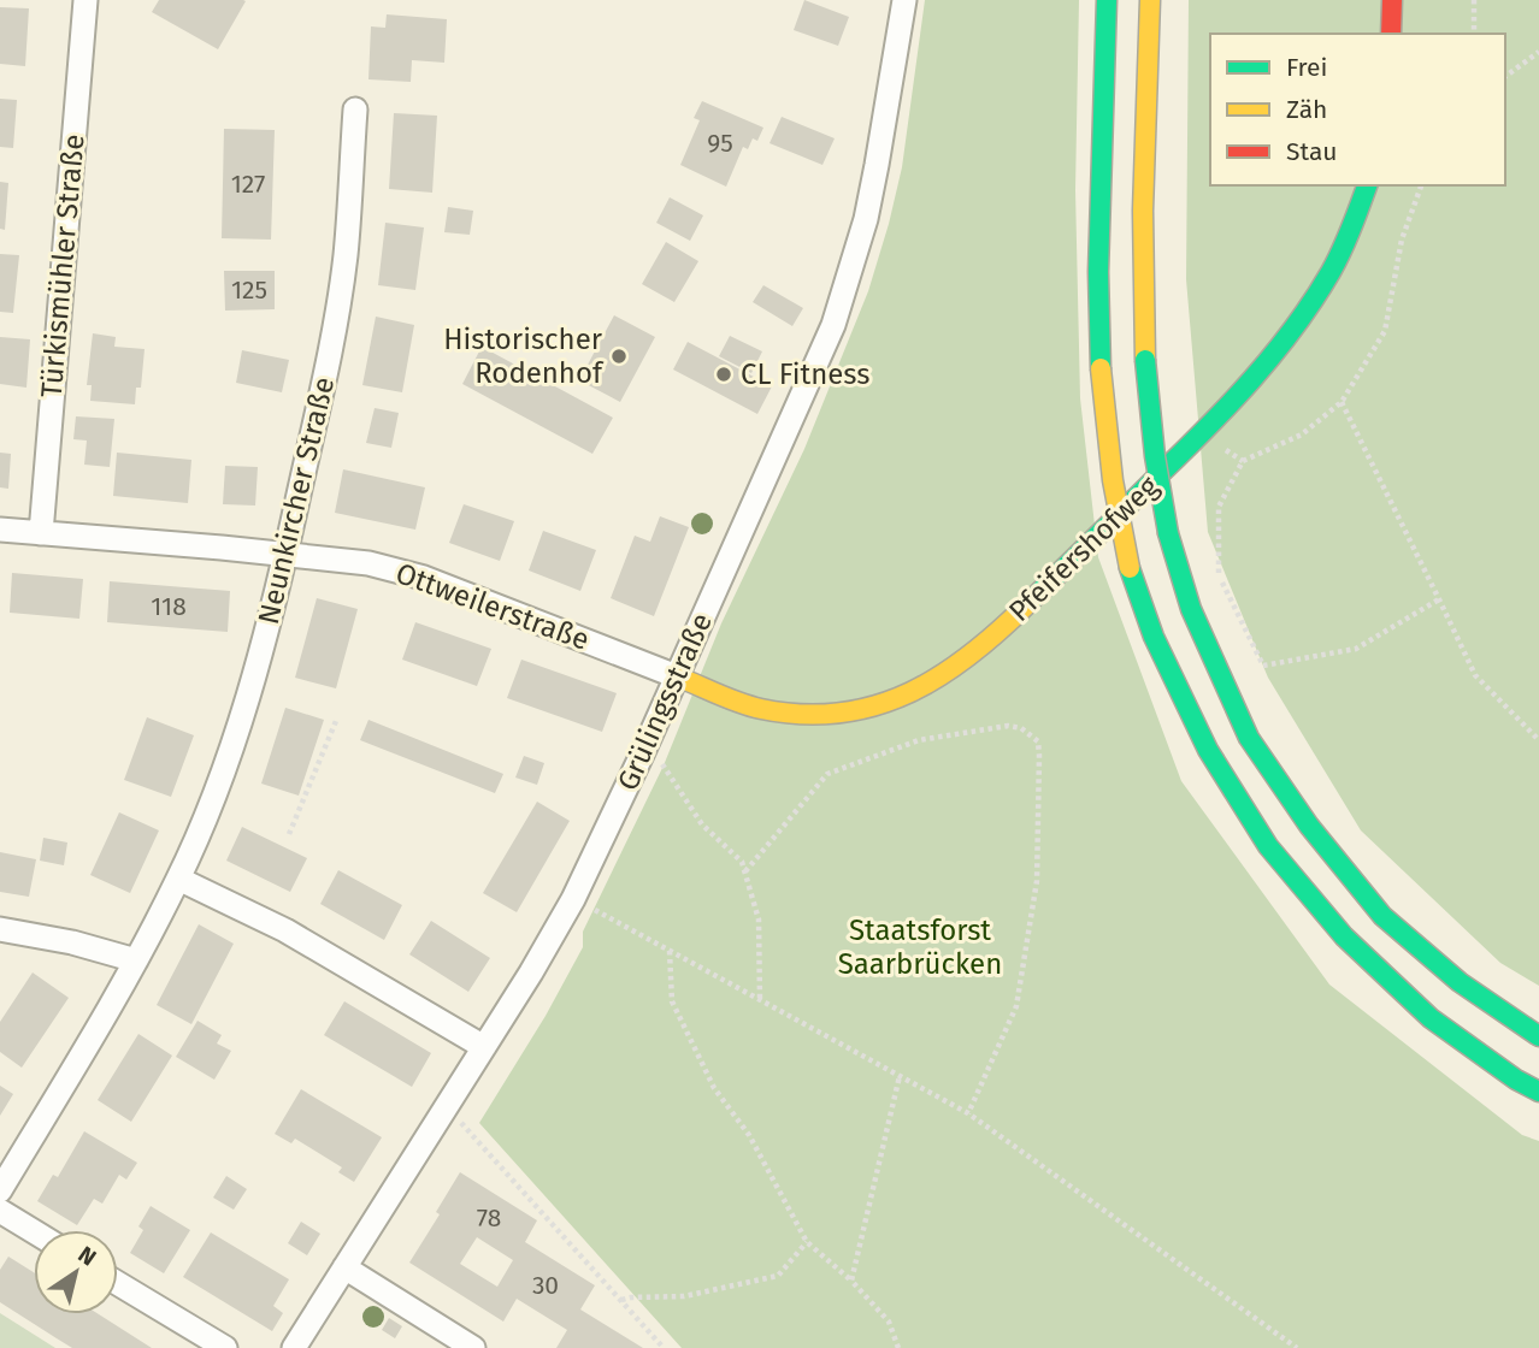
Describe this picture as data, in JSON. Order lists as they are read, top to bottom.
{
  "streets": {
    "main road": ["Pfeifershofweg"],
    "street": [
      "Türkismühler Straße",
      "Neunkircher Straße",
      "Ottweilerstraße",
      "Grülingsstraße"
    ]
  },
  "crossings": [
    ["Türkismühler Straße", "Ottweilerstraße"],
    ["Neunkircher Straße", "Ottweilerstraße"],
    ["Pfeifershofweg", "Ottweilerstraße"],
    ["Pfeifershofweg", "Grülingsstraße"],
    ["Ottweilerstraße", "Grülingsstraße"]
  ],
  "parks": ["Staatsforst Saarbrücken"],
  "places": ["Historischer Rodenhof", "CL Fitness"],
  "house_numbers": [
    "95",
    "127",
    "125",
    "118",
    "78",
    "30"
  ],
  "legend": ["Frei", "Zäh", "Stau"],
  "north": "top right"
}
